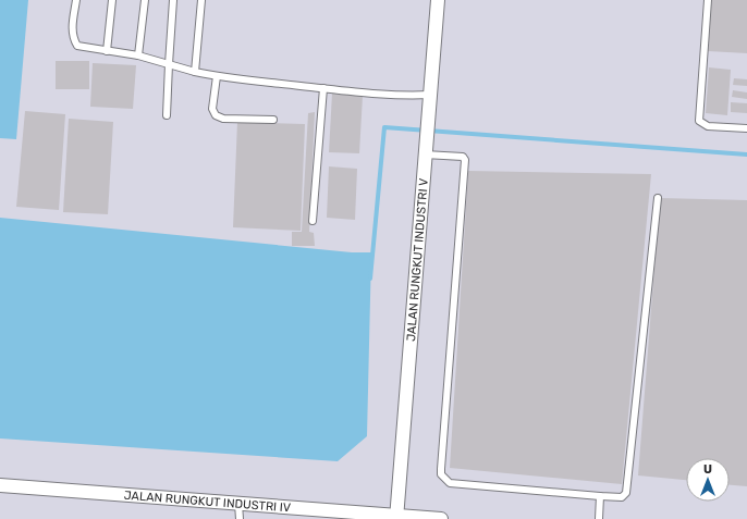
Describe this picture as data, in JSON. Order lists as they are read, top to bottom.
{
  "streets": {
    "street": ["JALAN RUNGKUT INDUSTRI V", "JALAN RUNGKUT INDUSTRI IV"]
  },
  "crossings": [
    ["JALAN RUNGKUT INDUSTRI V", "JALAN RUNGKUT INDUSTRI IV"]
  ],
  "north": "top"
}
